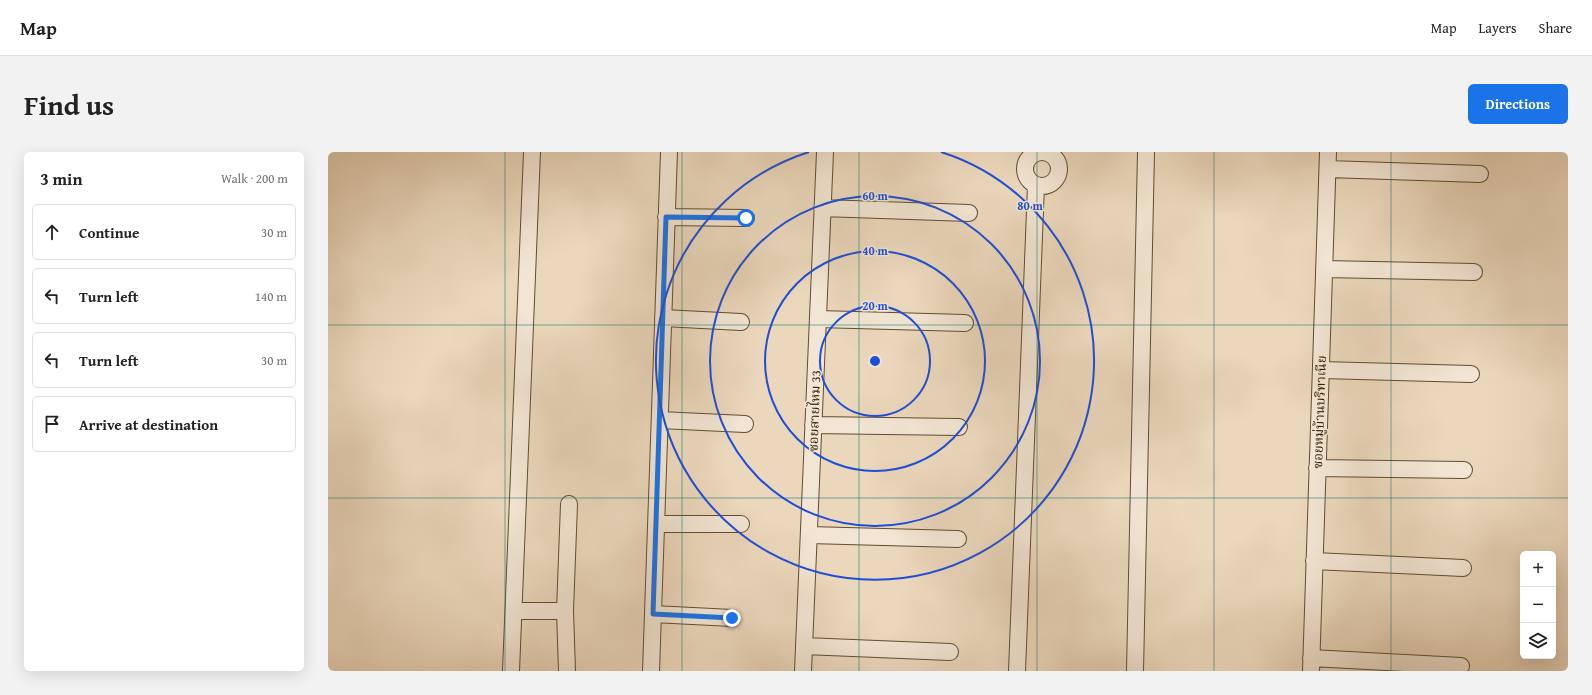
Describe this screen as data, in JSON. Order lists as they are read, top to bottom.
{
  "streets": {
    "street": ["ซอยสายไหม 33", "ซอยหมู่บ้านบริทาเนีย"]
  },
  "page": {
    "header": "Map",
    "nav": ["Map", "Layers", "Share"],
    "title": "Find us",
    "buttons": "Directions",
    "heading": ["3 min", "Walk · 200 m"],
    "list": [
      ["Continue", "30 m"],
      ["Turn left", "140 m"],
      ["Turn left", "30 m"],
      "Arrive at destination"
    ],
    "map_buttons": ["+", "−"]
  },
  "rings": [
    "60 m",
    "80 m",
    "40 m",
    "20 m"
  ]
}
